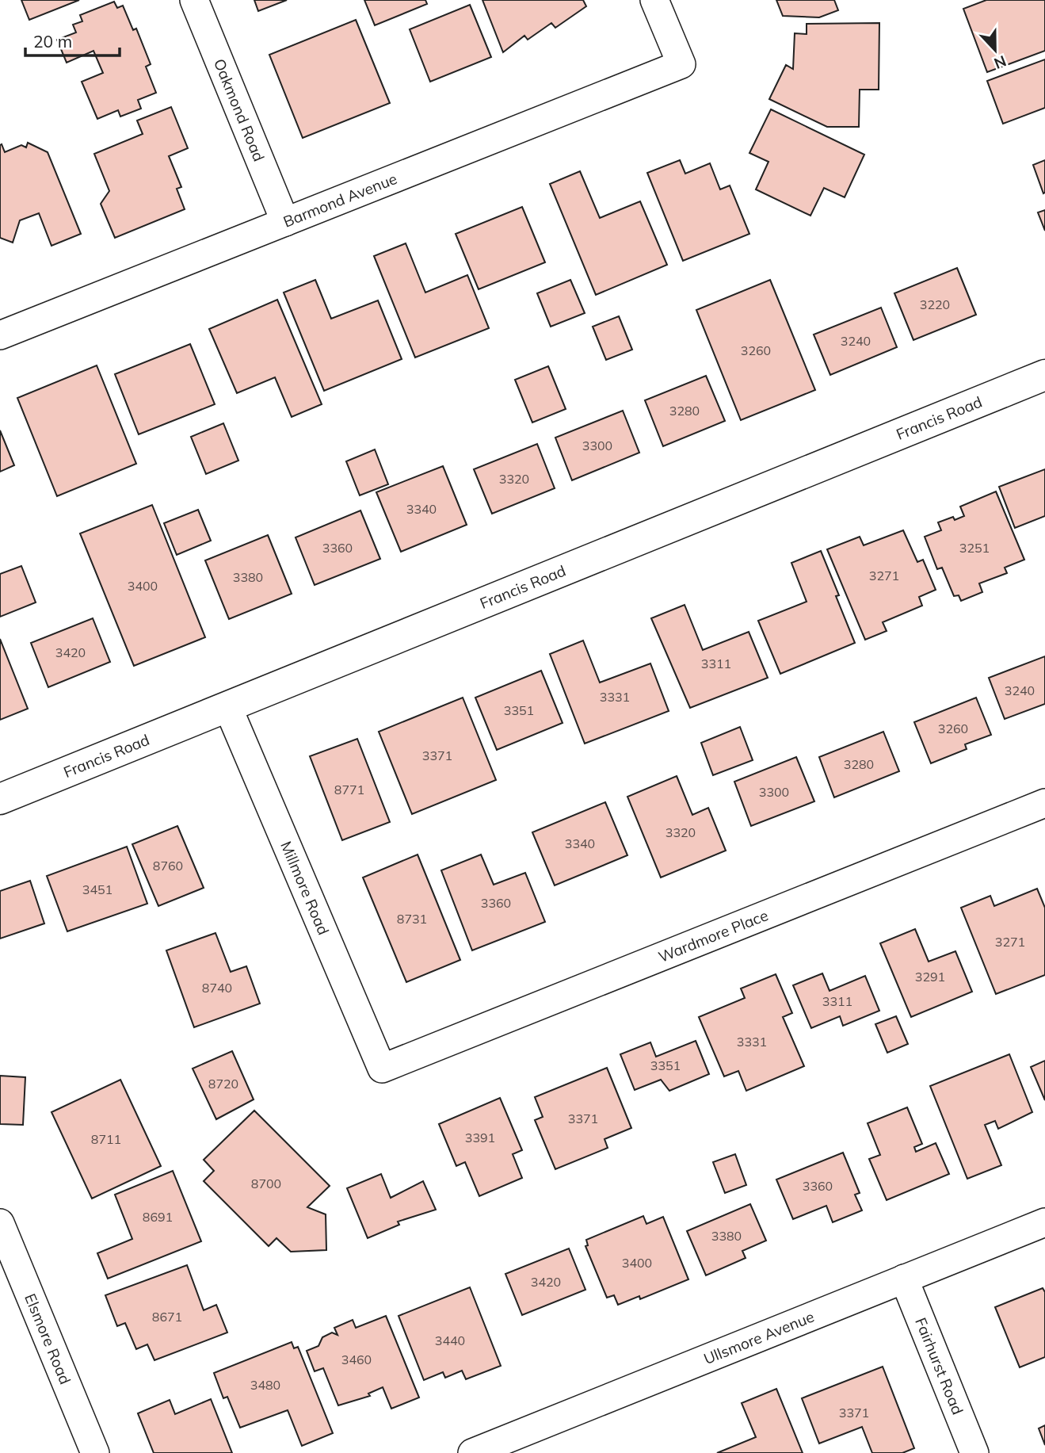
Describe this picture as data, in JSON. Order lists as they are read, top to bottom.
{
  "streets": {
    "street": [
      "Oakmond Road",
      "Barmond Avenue",
      "Francis Road",
      "Millmore Road",
      "Wardmore Place",
      "Ullsmore Avenue",
      "Elsmore Road",
      "Fairhurst Road"
    ]
  },
  "crossings": [
    ["Oakmond Road", "Barmond Avenue"],
    ["Francis Road", "Millmore Road"],
    ["Millmore Road", "Wardmore Place"],
    ["Ullsmore Avenue", "Fairhurst Road"]
  ],
  "house_numbers": [
    "3220",
    "3240",
    "3260",
    "3280",
    "3300",
    "3320",
    "3340",
    "3360",
    "3251",
    "3271",
    "3380",
    "3400",
    "3420",
    "3311",
    "3240",
    "3331",
    "3351",
    "3260",
    "3371",
    "3280",
    "8771",
    "3300",
    "3320",
    "3340",
    "8760",
    "3451",
    "3360",
    "8731",
    "3271",
    "3291",
    "8740",
    "3311",
    "3331",
    "3351",
    "8720",
    "3371",
    "3391",
    "8711",
    "8700",
    "3360",
    "8691",
    "3380",
    "3400",
    "3420",
    "8671",
    "3440",
    "3460",
    "3480",
    "3371"
  ],
  "scale_bar": "20 m",
  "north": "bottom"
}
